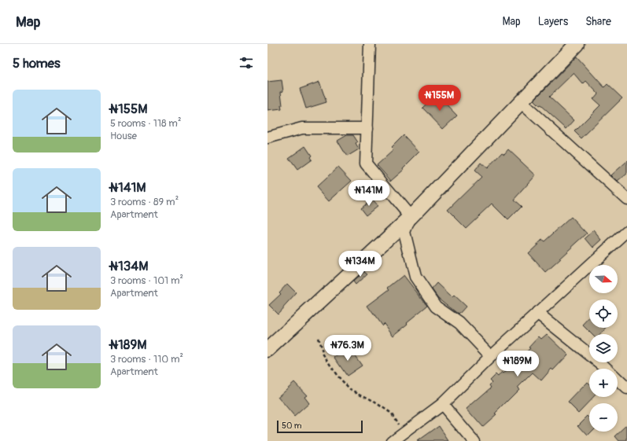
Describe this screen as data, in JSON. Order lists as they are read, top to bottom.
{
  "scale_bar": "50 m",
  "north": "right",
  "page": {
    "header": "Map",
    "nav": ["Map", "Layers", "Share"],
    "heading": "5 homes",
    "list": [
      {
        "name": "₦155M",
        "note": "5 rooms · 118 m² · House"
      },
      {
        "name": "₦141M",
        "note": "3 rooms · 89 m² · Apartment"
      },
      {
        "name": "₦134M",
        "note": "3 rooms · 101 m² · Apartment"
      },
      {
        "name": "₦189M",
        "note": "3 rooms · 110 m² · Apartment"
      }
    ],
    "price": [
      "₦155M",
      "₦141M",
      "₦134M",
      "₦76.3M",
      "₦189M"
    ],
    "map_buttons": ["+", "−"],
    "scale": "50 m"
  }
}
